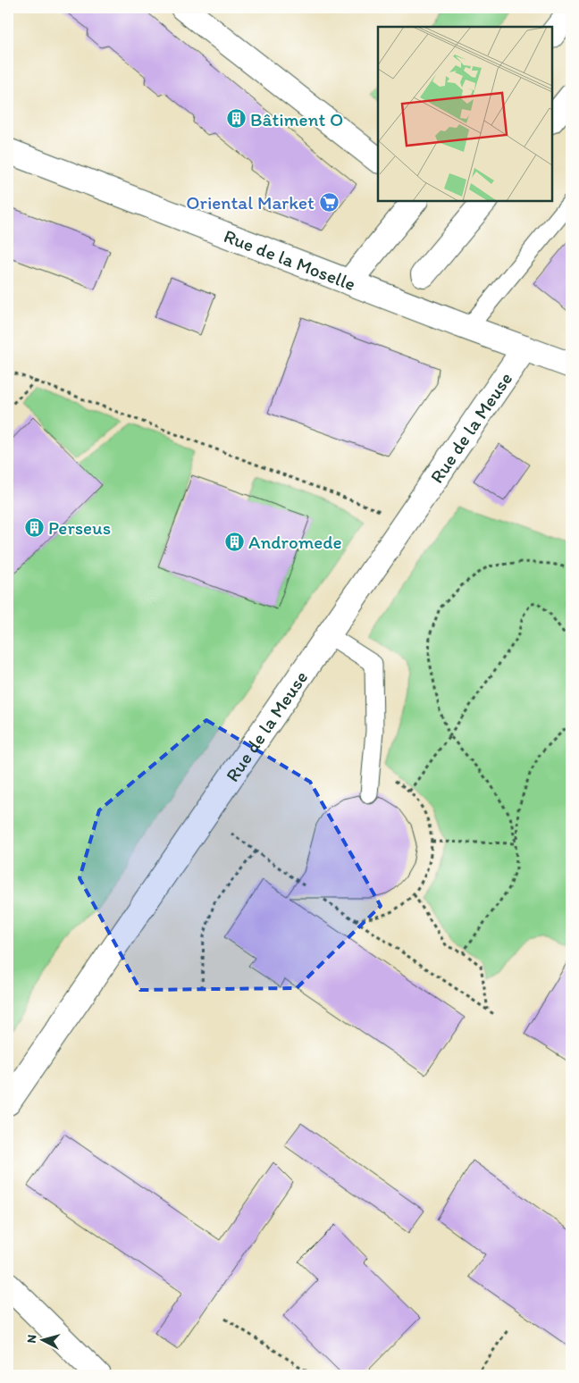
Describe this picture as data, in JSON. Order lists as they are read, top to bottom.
{
  "streets": {
    "street": ["Rue de la Moselle", "Rue de la Meuse"]
  },
  "crossings": [
    ["Rue de la Moselle", "Rue de la Meuse"]
  ],
  "places": {
    "building": ["Bâtiment O", "Perseus", "Andromede"],
    "supermarket": ["Oriental Market"]
  },
  "north": "left"
}
